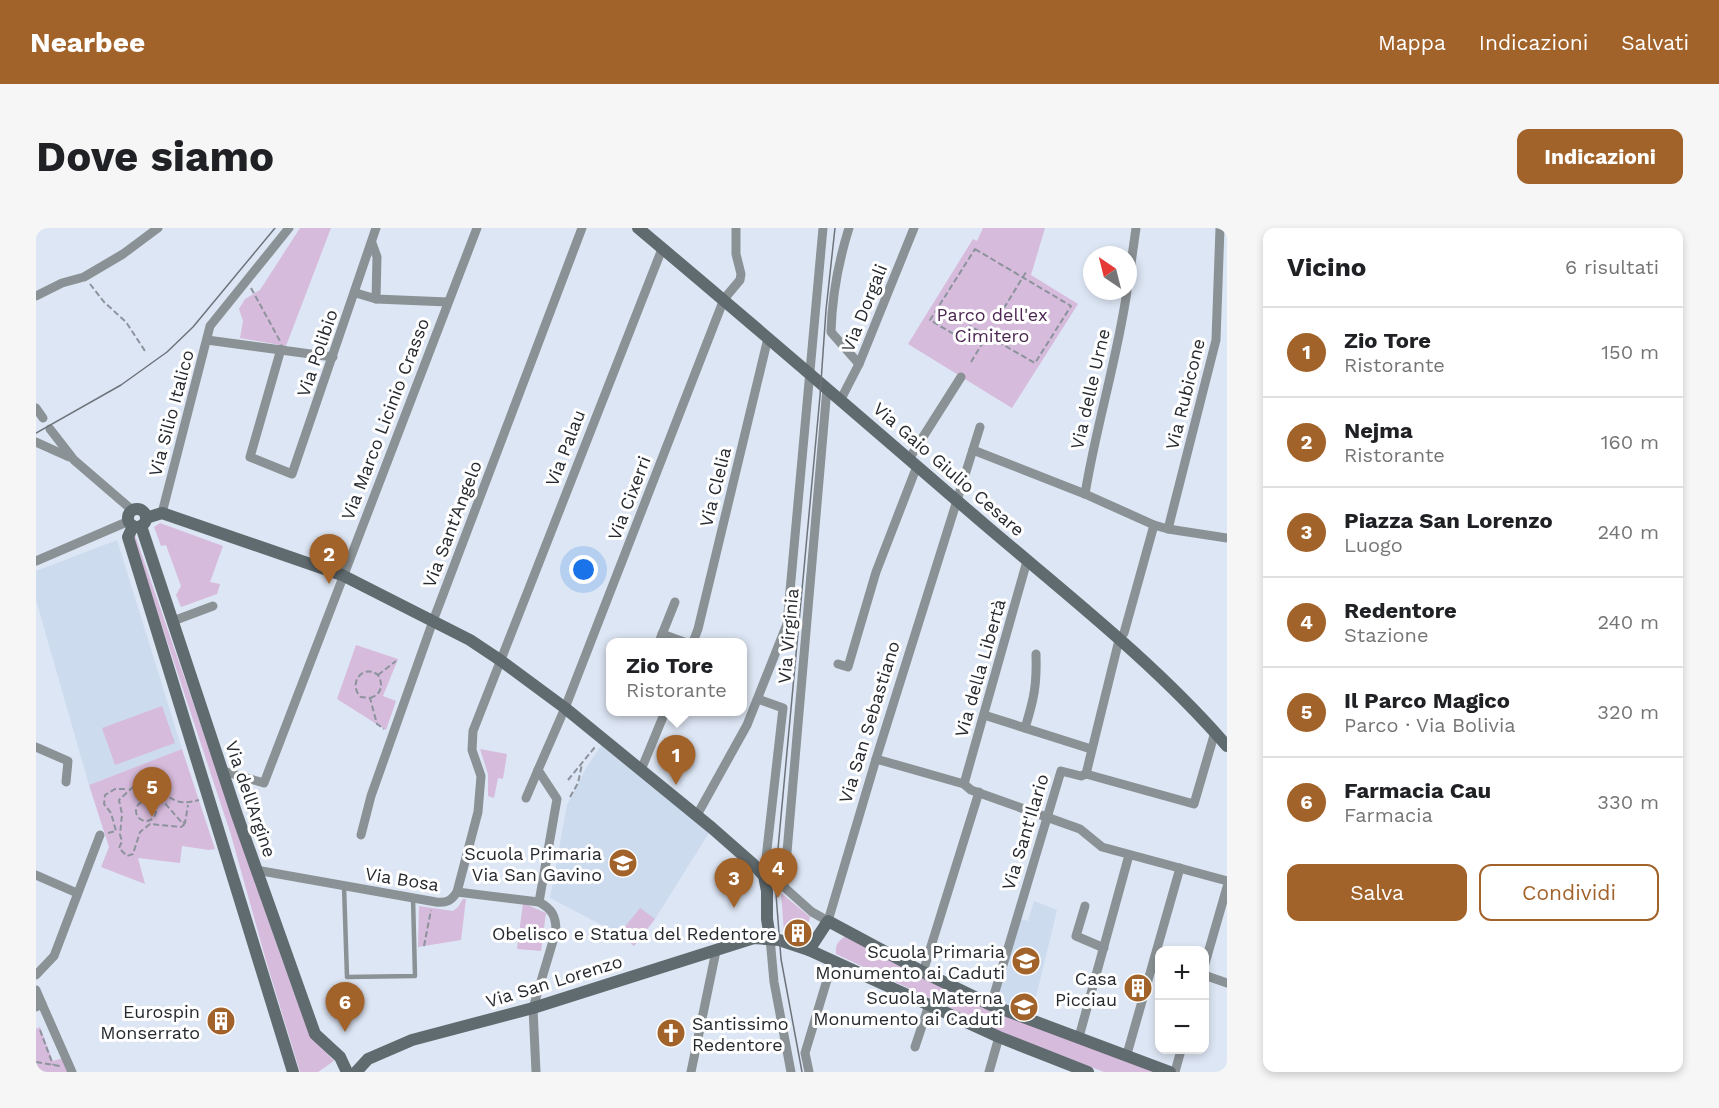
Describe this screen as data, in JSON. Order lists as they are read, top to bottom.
{
  "streets": {
    "street": [
      "Via Dorgali",
      "Via Polibio",
      "Via delle Urne",
      "Via Rubicone",
      "Via Silio Italico",
      "Via Marco Licinio Crasso",
      "Via Palau",
      "Via Gaio Giulio Cesare",
      "Via Clelia",
      "Via Cixerri",
      "Via Sant'Angelo",
      "Via Virginia",
      "Via della Libertà",
      "Via San Sebastiano",
      "Via dell'Argine",
      "Via Sant'Ilario",
      "Via Bosa",
      "Via San Lorenzo"
    ]
  },
  "crossings": [
    ["Via Dorgali", "Via Gaio Giulio Cesare"],
    ["Via Polibio", "Via Silio Italico"],
    ["Via Marco Licinio Crasso", "Via dell'Argine"],
    ["Via Palau", "Via Gaio Giulio Cesare"],
    ["Via Palau", "Via Bosa"],
    ["Via Gaio Giulio Cesare", "Via Clelia"],
    ["Via Gaio Giulio Cesare", "Via Cixerri"],
    ["Via Gaio Giulio Cesare", "Via Virginia"],
    ["Via Gaio Giulio Cesare", "Via della Libertà"],
    ["Via Gaio Giulio Cesare", "Via San Sebastiano"],
    ["Via Gaio Giulio Cesare", "Via Sant'Ilario"],
    ["Via Virginia", "Via San Sebastiano"],
    ["Via dell'Argine", "Via Bosa"]
  ],
  "parks": ["Parco dell'ex Cimitero"],
  "places": {
    "school or university": ["Scuola Primaria Via San Gavino", "Scuola Primaria Monumento ai Caduti", "Scuola Materna Monumento ai Caduti"],
    "building": ["Obelisco e Statua del Redentore", "Casa Picciau", "Eurospin Monserrato"],
    "church": ["Santissimo Redentore"]
  },
  "north": "top left",
  "page": {
    "header": "Nearbee",
    "nav": ["Mappa", "Indicazioni", "Salvati"],
    "buttons": [
      "Indicazioni",
      ["Salva", "Condividi"]
    ],
    "title": "Dove siamo",
    "heading": ["Vicino", "6 risultati"],
    "list": [
      {
        "mark": "1",
        "name": "Zio Tore",
        "note": "Ristorante",
        "value": "150 m"
      },
      {
        "mark": "2",
        "name": "Nejma",
        "note": "Ristorante",
        "value": "160 m"
      },
      {
        "mark": "3",
        "name": "Piazza San Lorenzo",
        "note": "Luogo",
        "value": "240 m"
      },
      {
        "mark": "4",
        "name": "Redentore",
        "note": "Stazione",
        "value": "240 m"
      },
      {
        "mark": "5",
        "name": "Il Parco Magico",
        "note": "Parco · Via Bolivia",
        "value": "320 m"
      },
      {
        "mark": "6",
        "name": "Farmacia Cau",
        "note": "Farmacia",
        "value": "330 m"
      }
    ],
    "pins": [
      "2",
      "1",
      "5",
      "4",
      "3",
      "6"
    ],
    "popup": ["Zio Tore", "Ristorante"],
    "map_buttons": ["+", "−"]
  }
}
